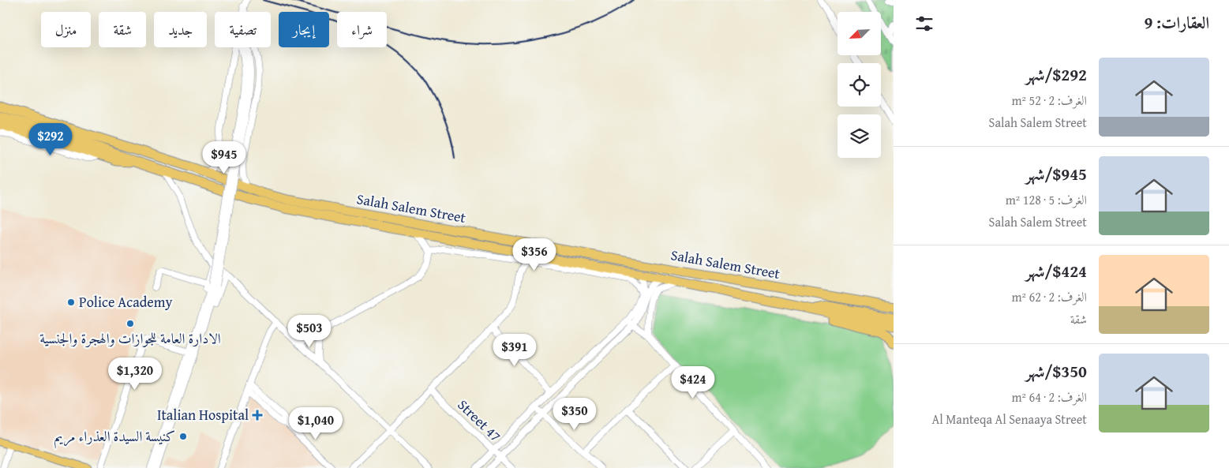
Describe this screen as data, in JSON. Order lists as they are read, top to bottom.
{
  "streets": {
    "highway": ["Salah Salem Street"],
    "street": ["Street 47"]
  },
  "places": {
    "other": ["Police Academy", "الادارة العامة للجوازات والهجرة والجنسية", "كنيسة السيدة العذراء مريم"],
    "health": ["Italian Hospital"]
  },
  "north": "bottom left",
  "page": {
    "heading": "العقارات: 9",
    "chip": [
      "شراء",
      "إيجار",
      "تصفية",
      "جديد",
      "شقة",
      "منزل"
    ],
    "list": [
      {
        "name": "$292/شهر",
        "note": "الغرف: 2 · 52 m² · Salah Salem Street"
      },
      {
        "name": "$945/شهر",
        "note": "الغرف: 5 · 128 m² · Salah Salem Street"
      },
      {
        "name": "$424/شهر",
        "note": "الغرف: 2 · 62 m² · شقة"
      },
      {
        "name": "$350/شهر",
        "note": "الغرف: 2 · 64 m² · Al Manteqa Al Senaaya Street"
      }
    ],
    "price": [
      "$292",
      "$945",
      "$356",
      "$503",
      "$391",
      "$1,320",
      "$424",
      "$350",
      "$1,040"
    ]
  }
}
